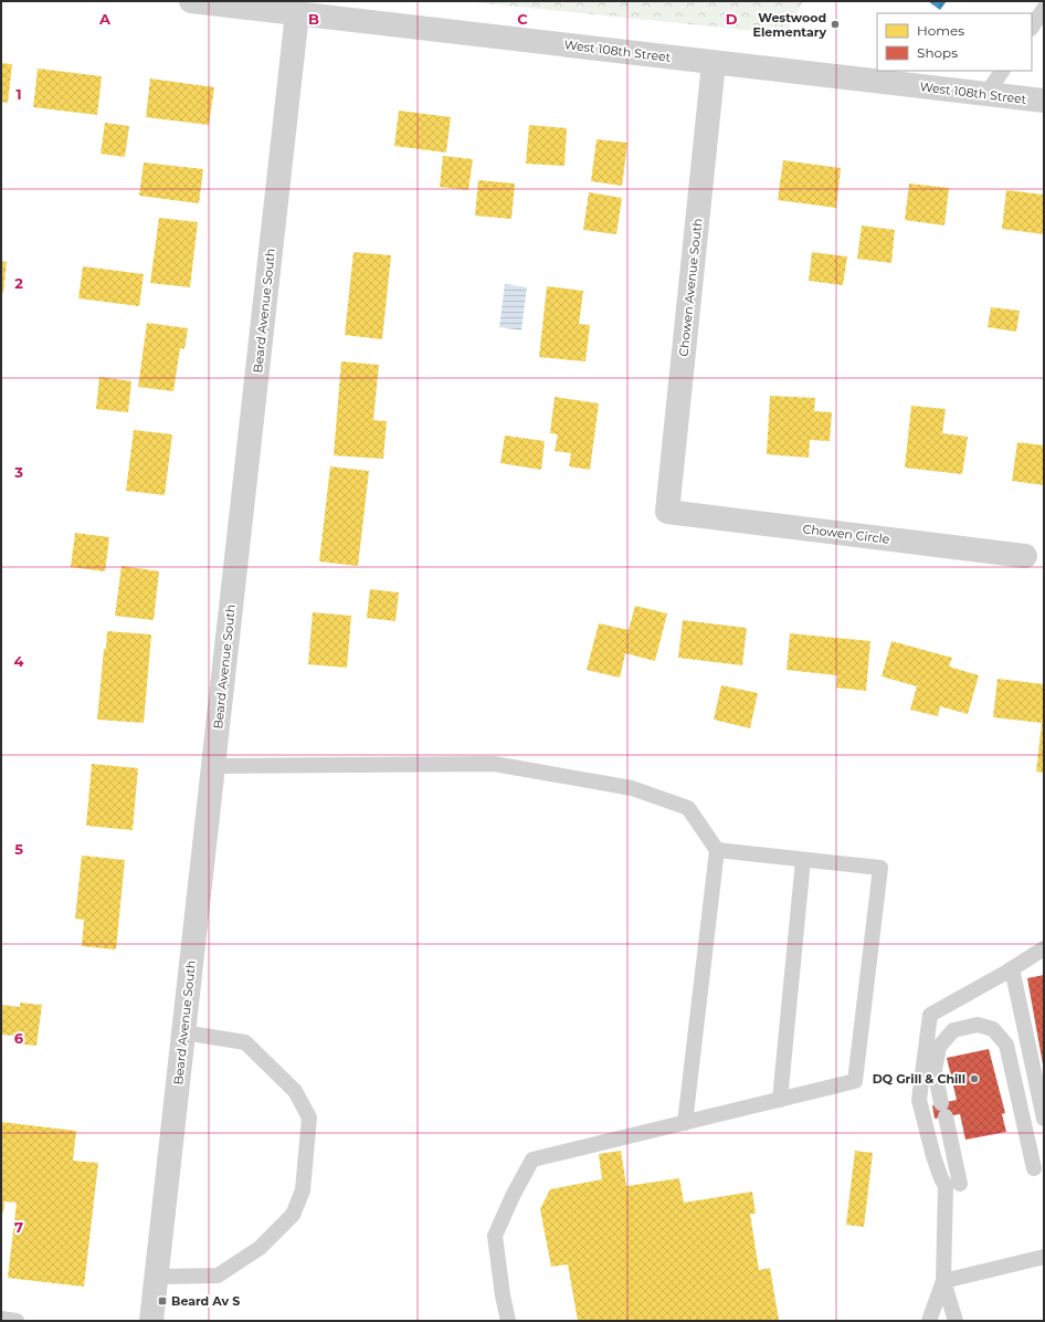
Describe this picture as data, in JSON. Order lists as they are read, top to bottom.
{
  "streets": {
    "street": [
      "West 108th Street",
      "Chowen Avenue South",
      "Beard Avenue South",
      "Chowen Circle"
    ]
  },
  "crossings": [
    ["West 108th Street", "Chowen Avenue South"],
    ["West 108th Street", "Beard Avenue South"],
    ["Chowen Avenue South", "Chowen Circle"]
  ],
  "places": {
    "other": ["Westwood Elementary", "DQ Grill & Chill"],
    "transit": ["Beard Av S"]
  },
  "legend": ["Homes", "Shops"],
  "grid": {
    "columns": [
      "A",
      "B",
      "C",
      "D"
    ],
    "rows": [
      "1",
      "2",
      "3",
      "4",
      "5",
      "6",
      "7"
    ]
  }
}
